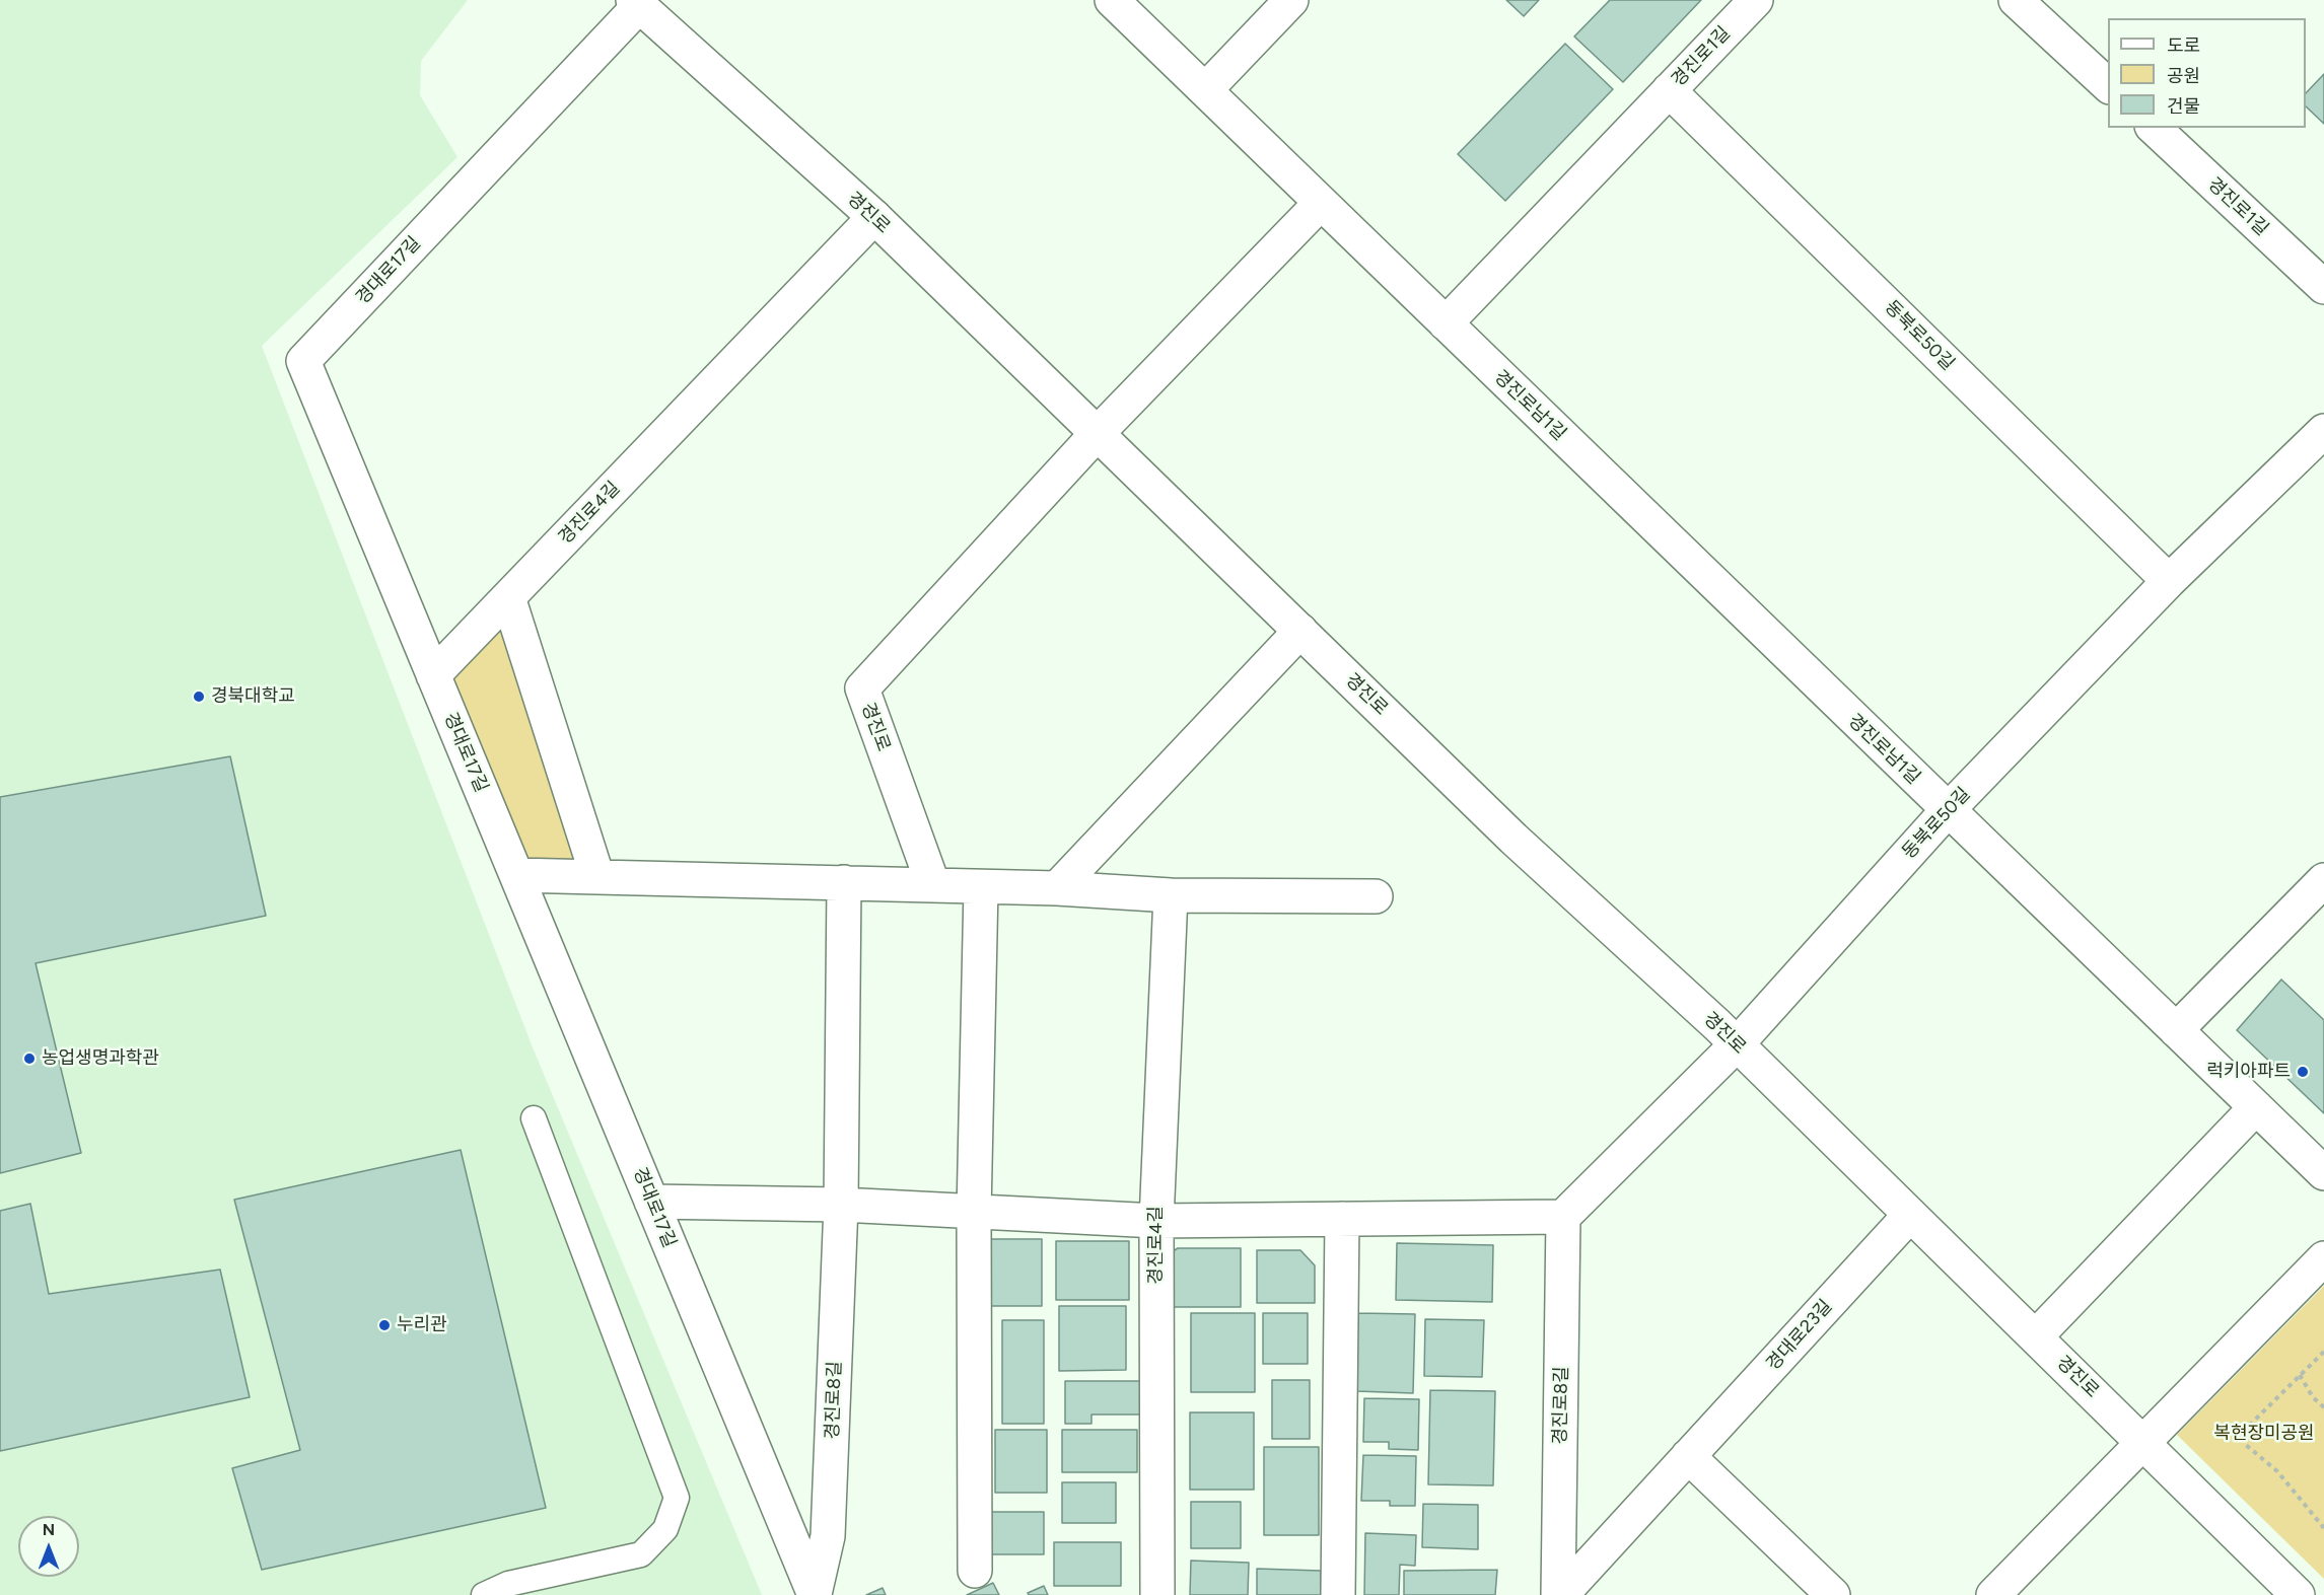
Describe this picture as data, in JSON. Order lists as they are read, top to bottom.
{
  "streets": {
    "street": [
      "경진로1길",
      "경진로",
      "경대로17길",
      "동북로50길",
      "경진로남1길",
      "경진로4길",
      "경대로23길",
      "경진로8길"
    ]
  },
  "crossings": [
    ["경진로1길", "동북로50길"],
    ["경진로", "경대로17길"],
    ["경진로", "동북로50길"],
    ["경진로", "경진로남1길"],
    ["경진로", "경진로4길"],
    ["경진로", "경대로23길"],
    ["경대로17길", "경진로4길"],
    ["경대로17길", "경진로8길"],
    ["동북로50길", "경진로남1길"],
    ["경대로23길", "경진로8길"]
  ],
  "parks": ["복현장미공원"],
  "places": [
    "경북대학교",
    "농업생명과학관",
    "럭키아파트",
    "누리관"
  ],
  "legend": ["도로", "공원", "건물"],
  "north": "top"
}
